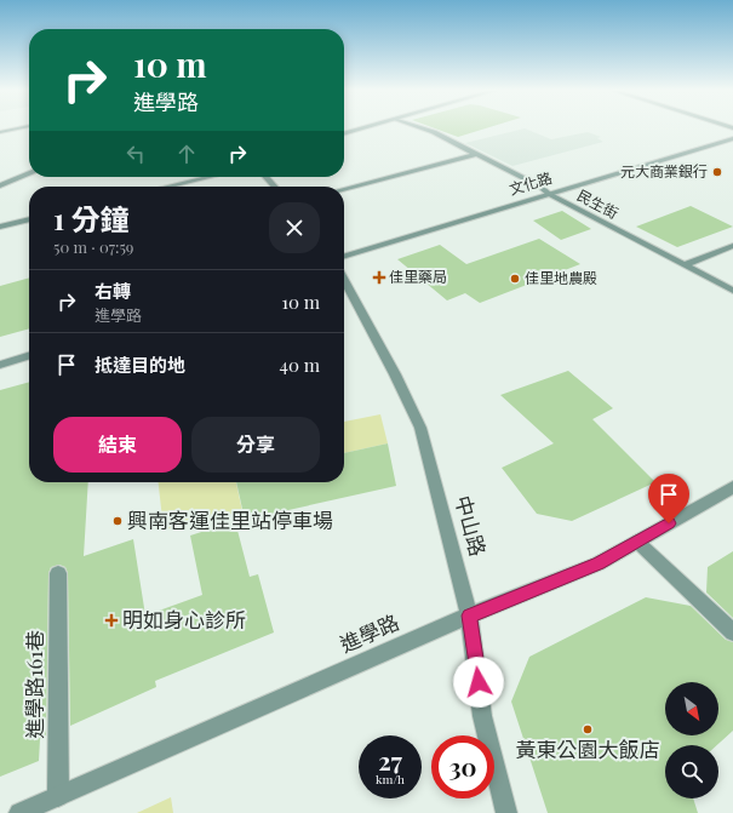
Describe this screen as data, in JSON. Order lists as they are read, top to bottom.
{
  "streets": {
    "street": [
      "文化路",
      "民生街",
      "中山路",
      "進學路",
      "進學路161巷"
    ]
  },
  "crossings": [
    ["文化路", "民生街"],
    ["中山路", "進學路"],
    ["進學路", "進學路161巷"]
  ],
  "places": {
    "other": [
      "元大商業銀行",
      "佳里地農殿",
      "興南客運佳里站停車場",
      "黃東公園大飯店"
    ],
    "health": ["佳里藥局", "明如身心診所"]
  },
  "north": "bottom right",
  "page": {
    "turn": ["10 m", "進學路"],
    "heading": ["1 分鐘", "50 m · 07:59"],
    "list": [
      {
        "name": "右轉",
        "note": "進學路",
        "value": "10 m"
      },
      {
        "name": "抵達目的地",
        "value": "40 m"
      }
    ],
    "buttons": ["結束", "分享"],
    "speed": "27 km/h",
    "limit": "30"
  }
}
